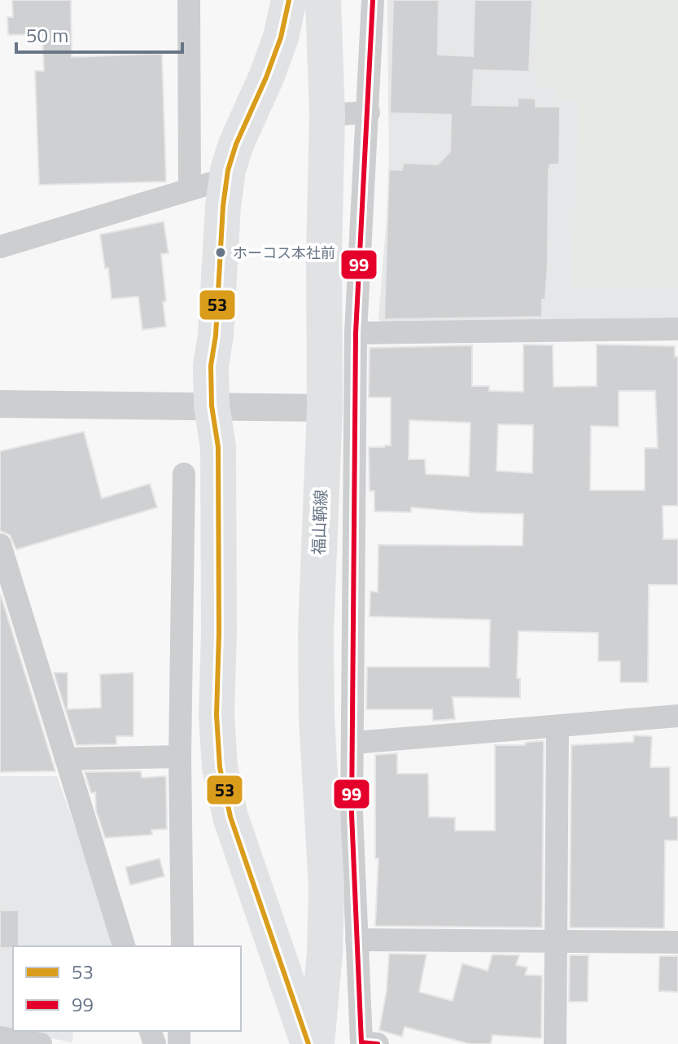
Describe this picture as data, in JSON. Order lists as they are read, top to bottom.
{
  "streets": {
    "main road": ["福山鞆線"]
  },
  "places": ["ホーコス本社前"],
  "lines": ["transit line 53", "transit line 99"],
  "legend": ["53", "99"],
  "scale_bar": "50 m"
}
